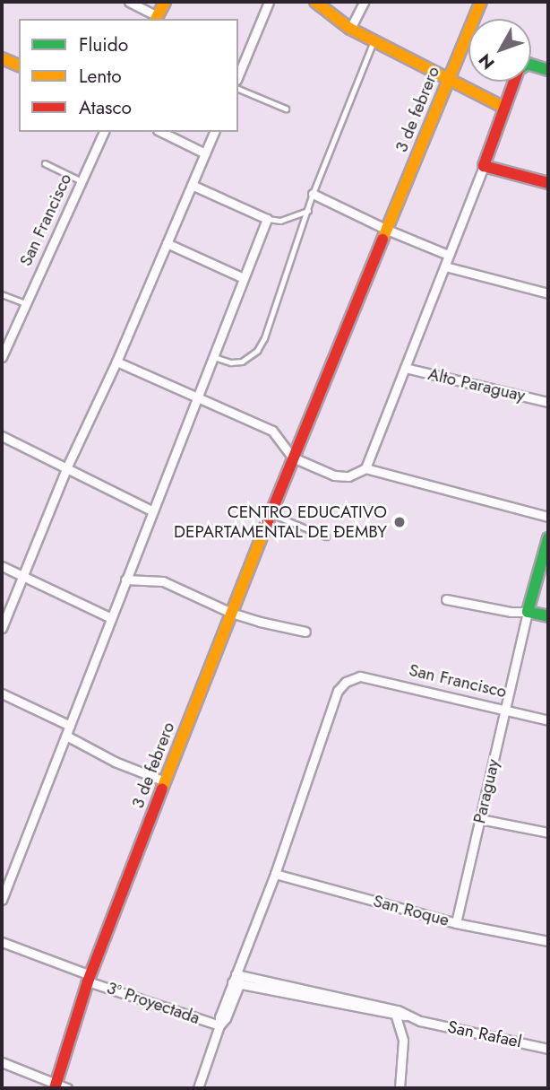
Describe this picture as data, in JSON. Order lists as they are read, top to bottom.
{
  "streets": {
    "street": [
      "3 de febrero",
      "San Francisco",
      "Alto Paraguay",
      "Paraguay",
      "San Roque",
      "3º Proyectada",
      "San Rafael"
    ]
  },
  "crossings": [
    ["3 de febrero", "3º Proyectada"],
    ["San Francisco", "Paraguay"],
    ["San Francisco", "San Roque"],
    ["Paraguay", "San Roque"]
  ],
  "places": ["CENTRO EDUCATIVO DEPARTAMENTAL DE ÐEMBY"],
  "legend": ["Fluido", "Lento", "Atasco"],
  "north": "bottom left"
}
